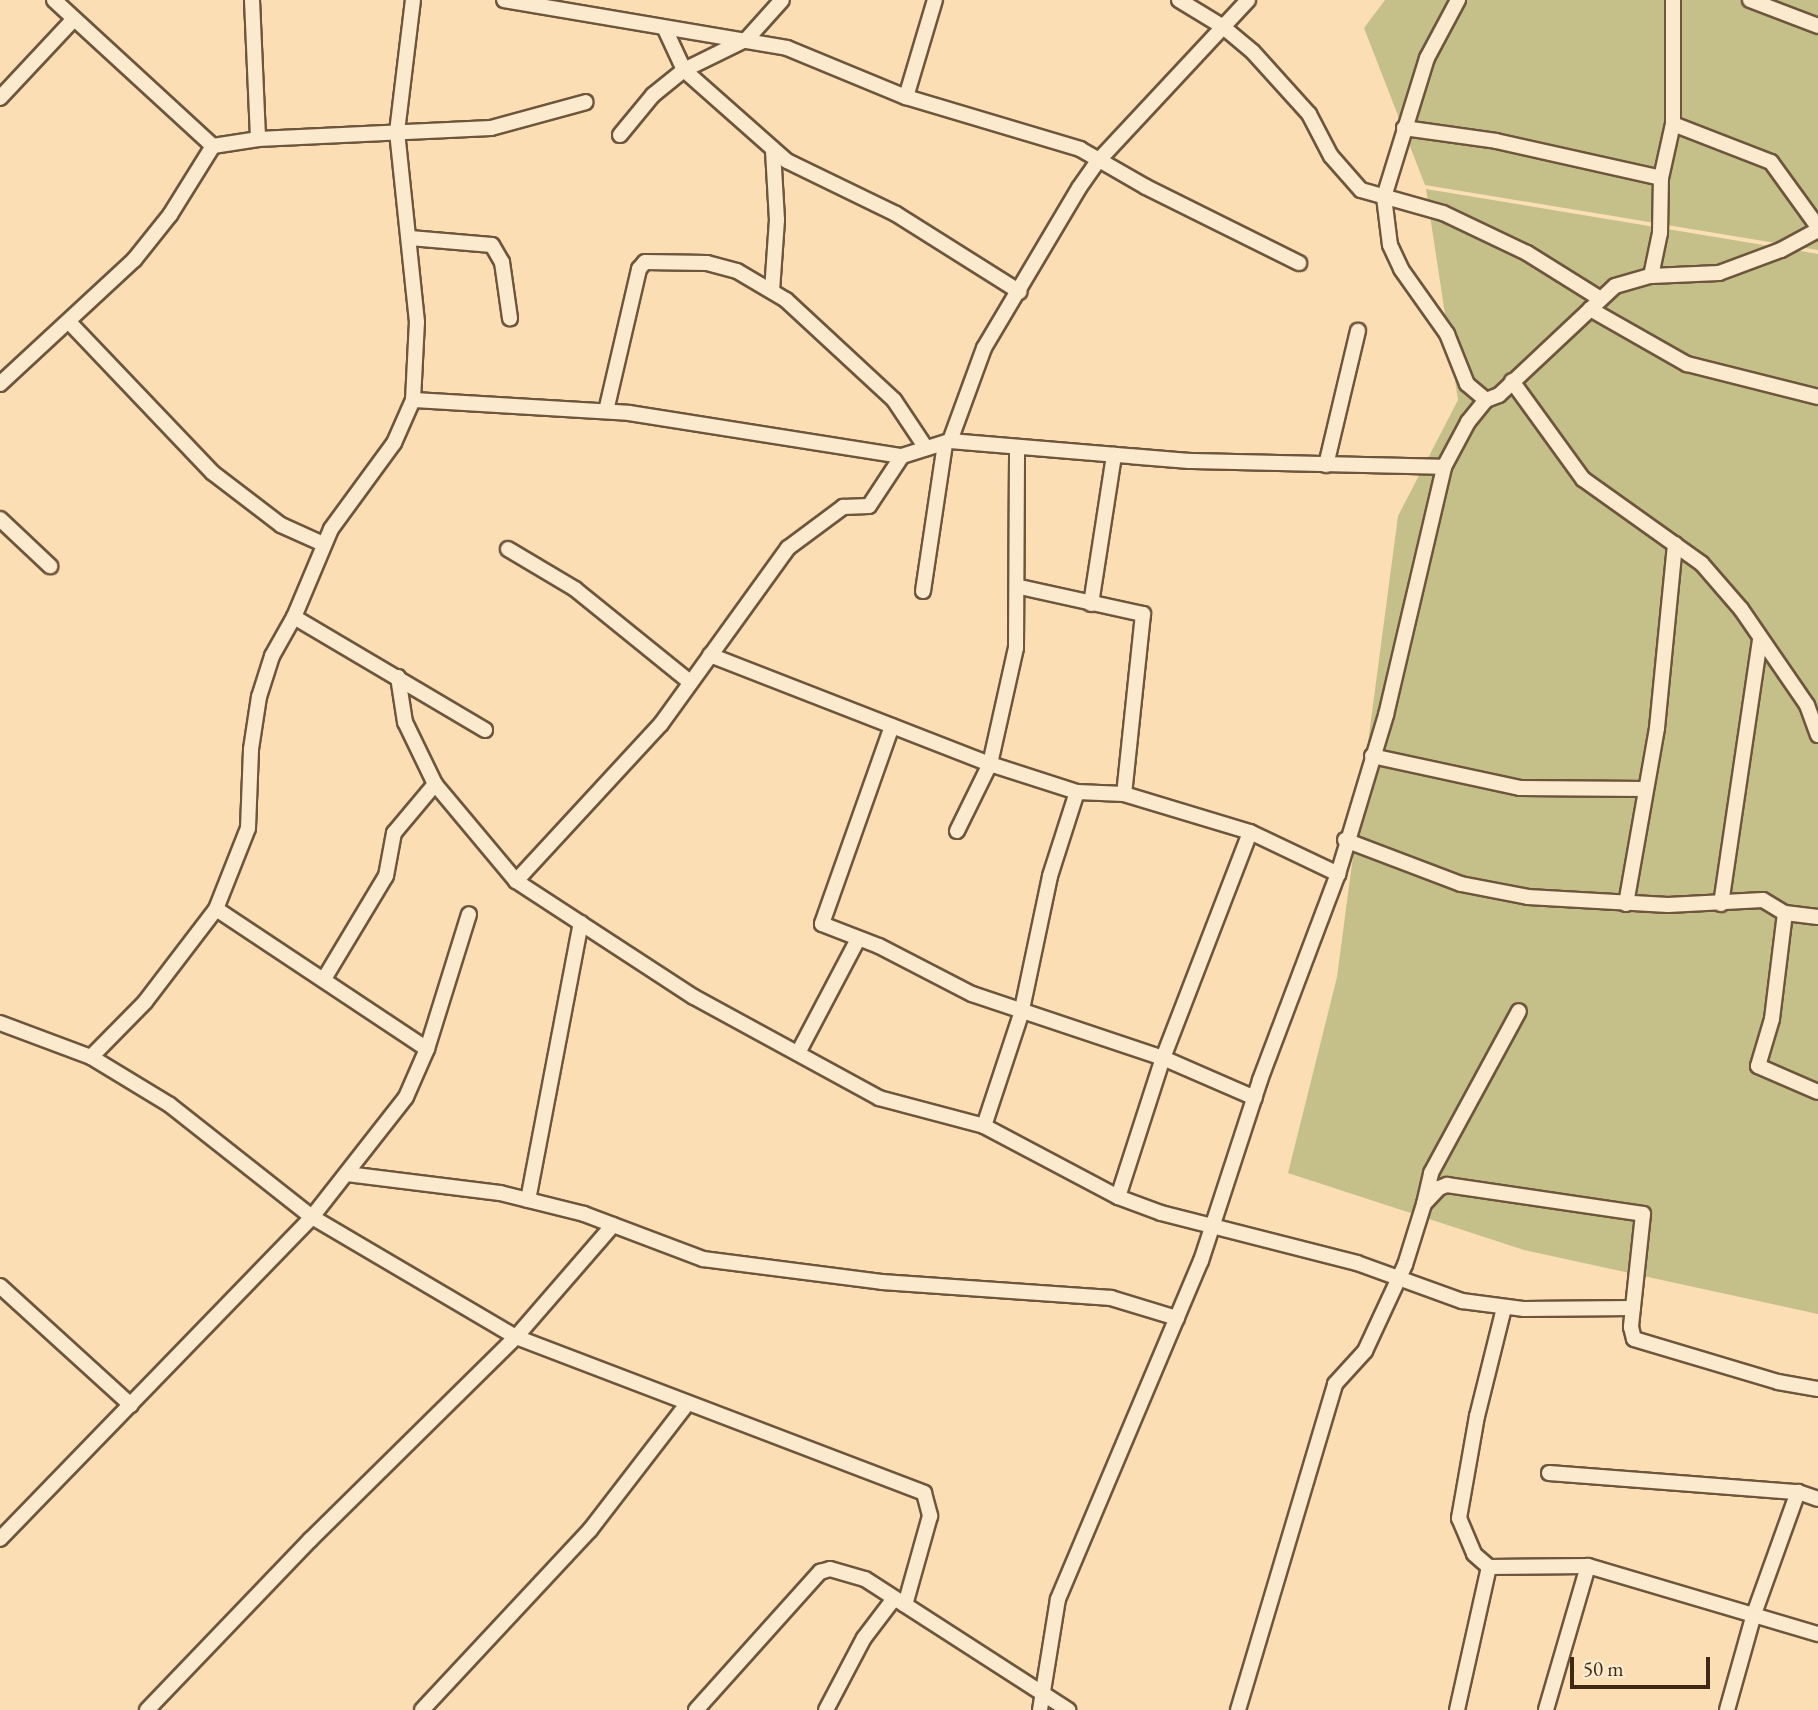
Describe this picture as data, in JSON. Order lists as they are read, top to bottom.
{
  "scale_bar": "50 m"
}
